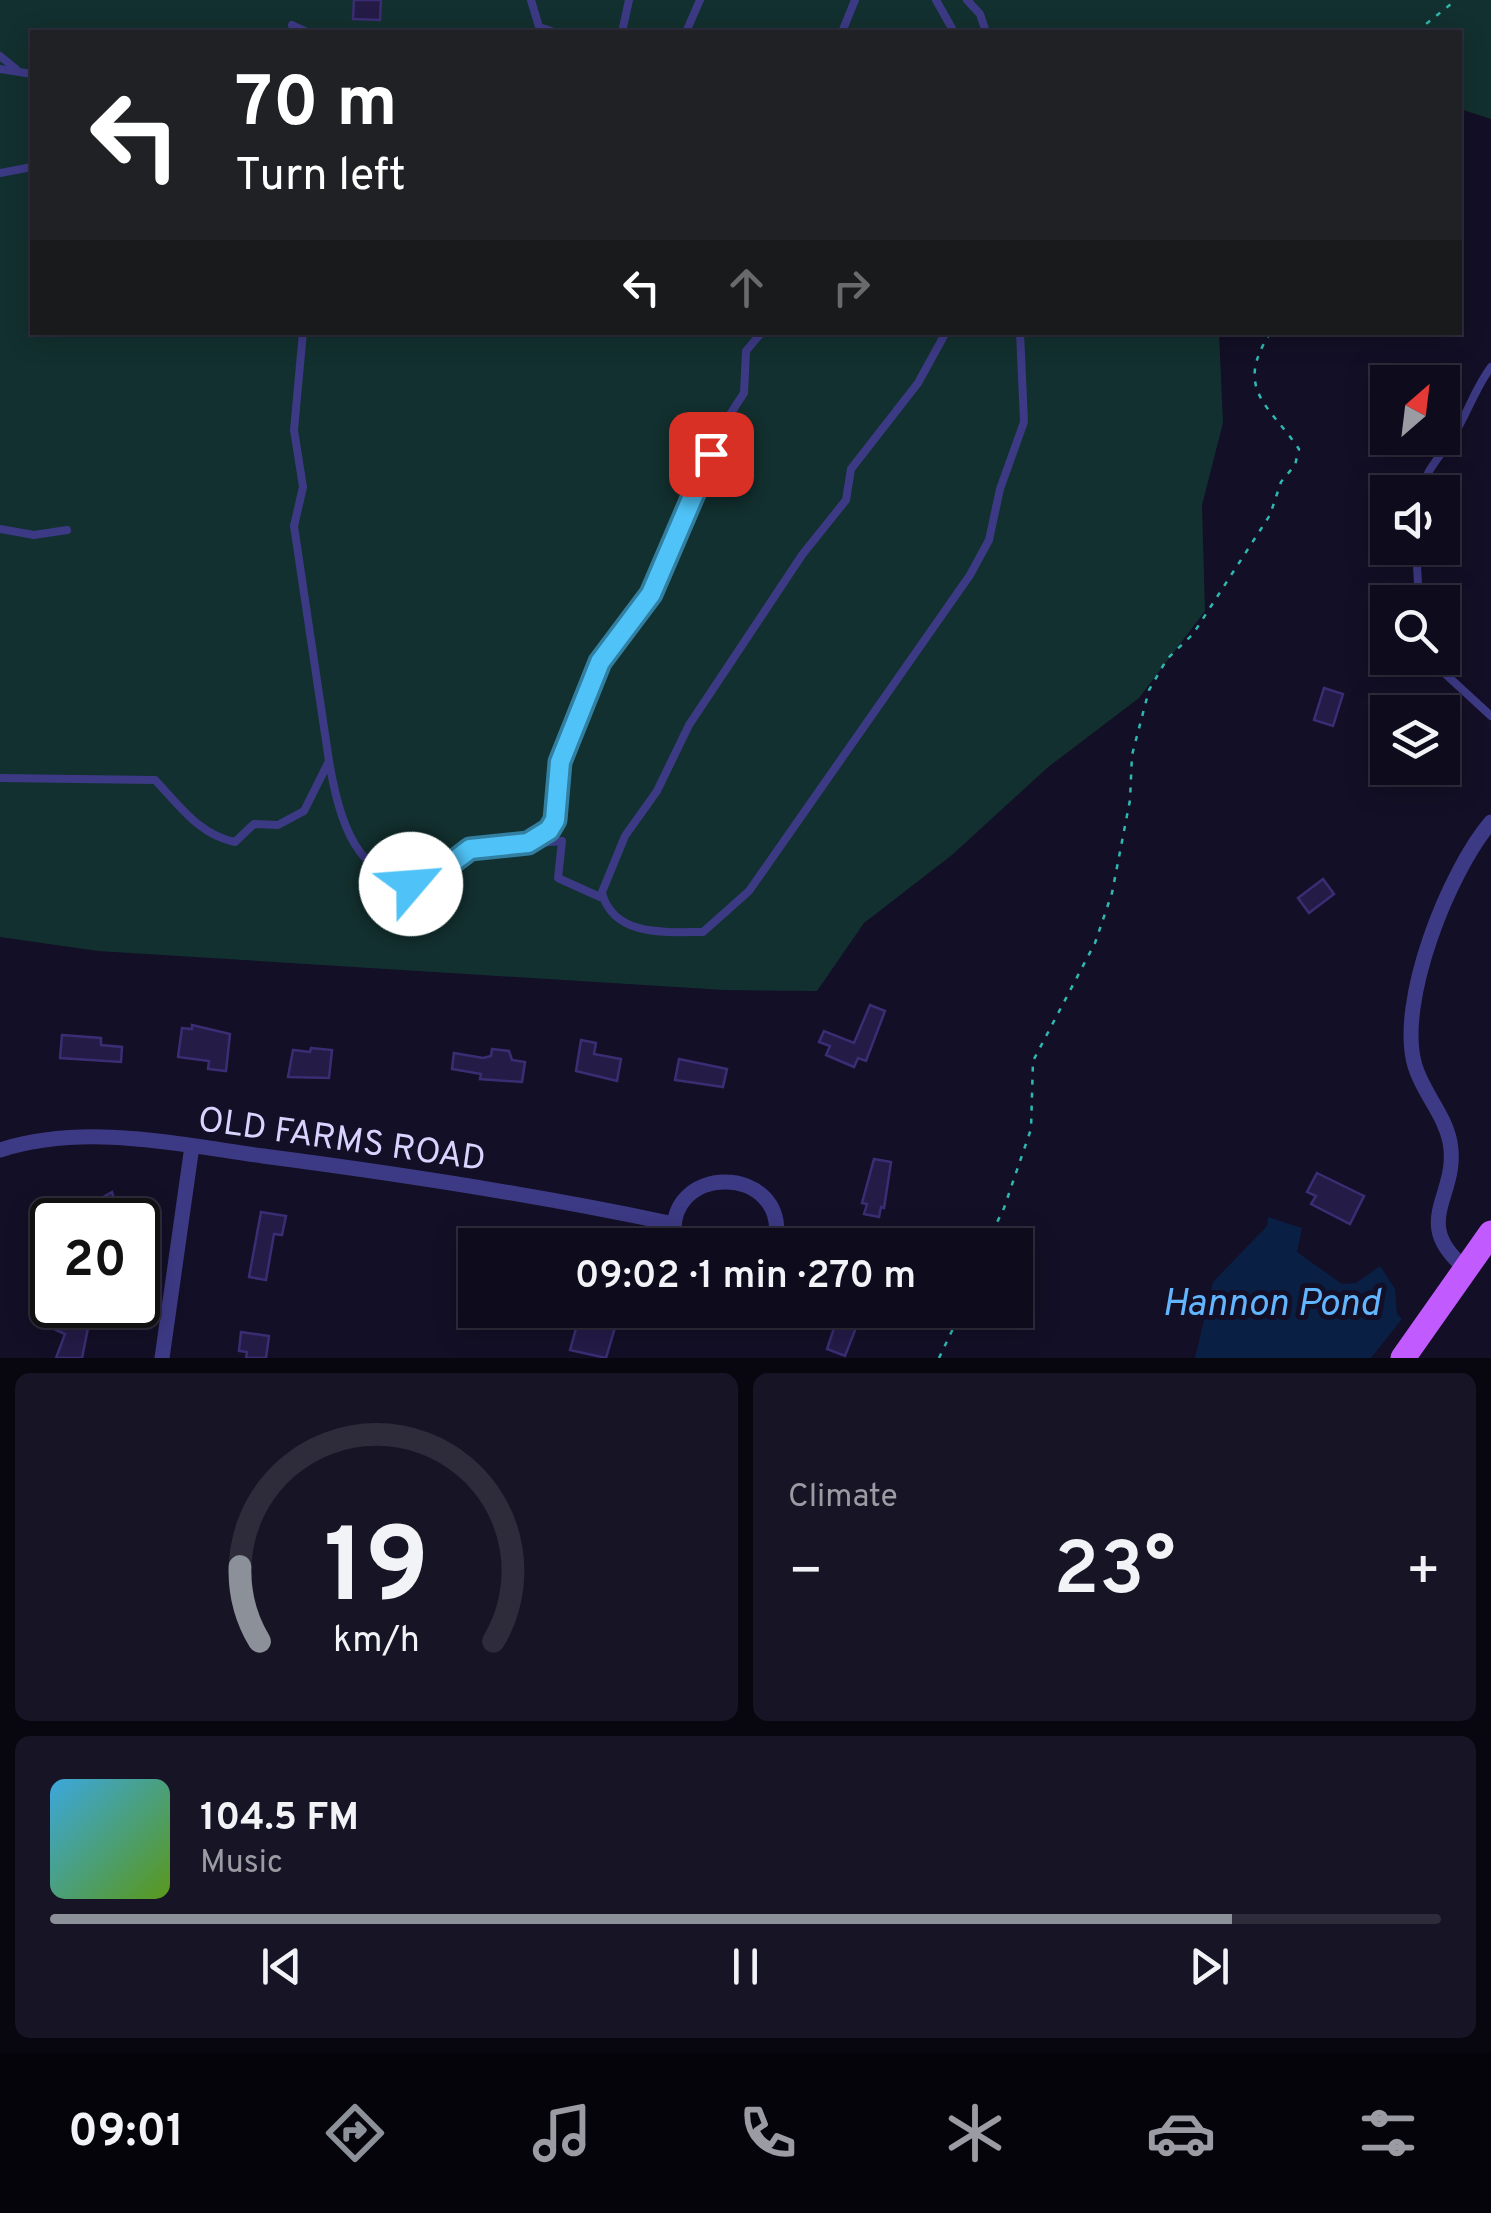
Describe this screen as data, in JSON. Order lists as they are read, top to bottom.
{
  "streets": {
    "street": ["OLD FARMS ROAD"]
  },
  "water": ["Hannon Pond"],
  "north": "top right",
  "page": {
    "turn": ["70 m", "Turn left"],
    "limit": "20",
    "trip": "09:02 · 1 min · 270 m",
    "tile": "Climate",
    "heat": ["−", "23°", "+"],
    "song": ["104.5 FM", "Music"],
    "tabs": "09:01",
    "gauge": ["19", "km/h"]
  }
}
